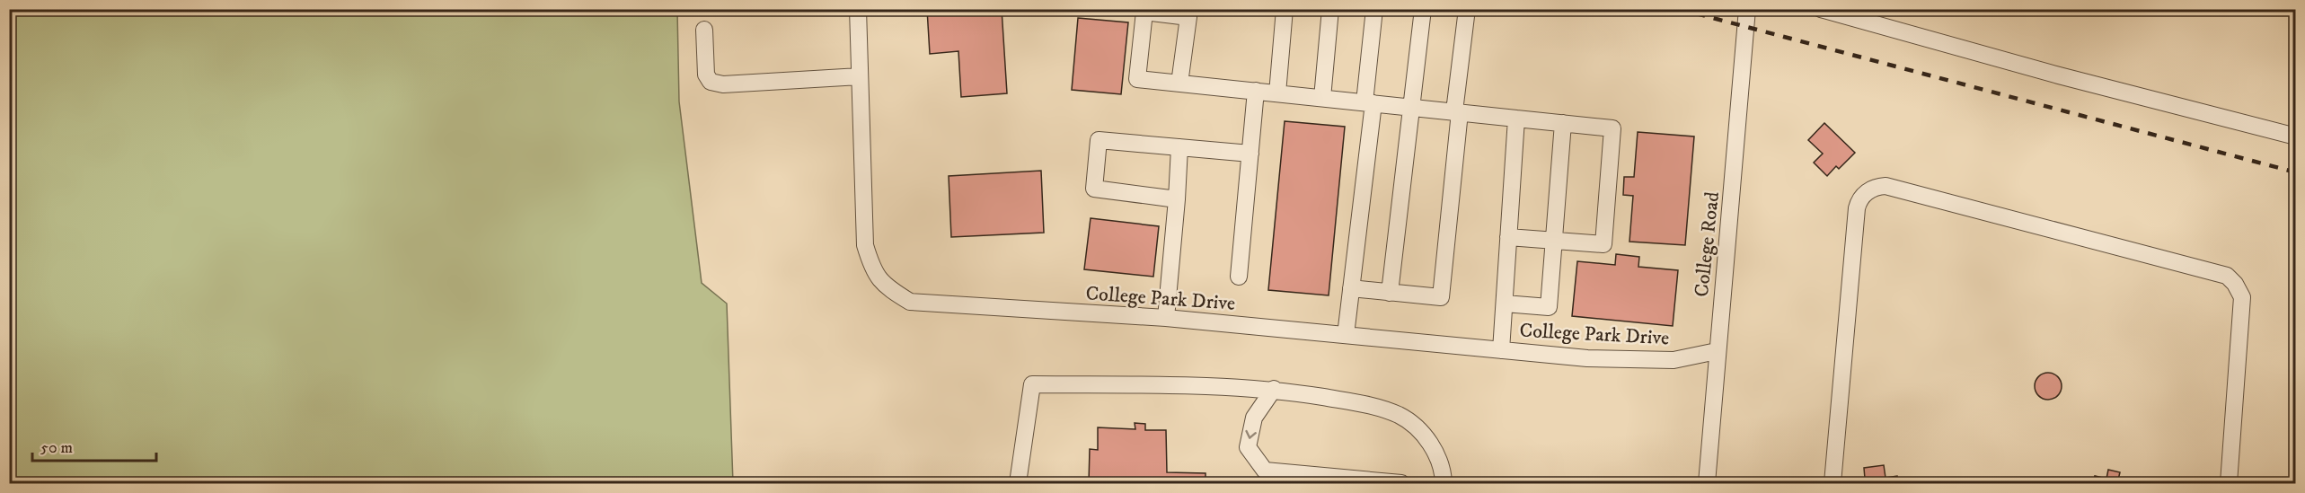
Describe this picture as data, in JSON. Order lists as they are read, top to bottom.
{
  "streets": {
    "street": ["College Road", "College Park Drive"]
  },
  "crossings": [
    ["College Road", "College Park Drive"]
  ],
  "scale_bar": "50 m"
}
